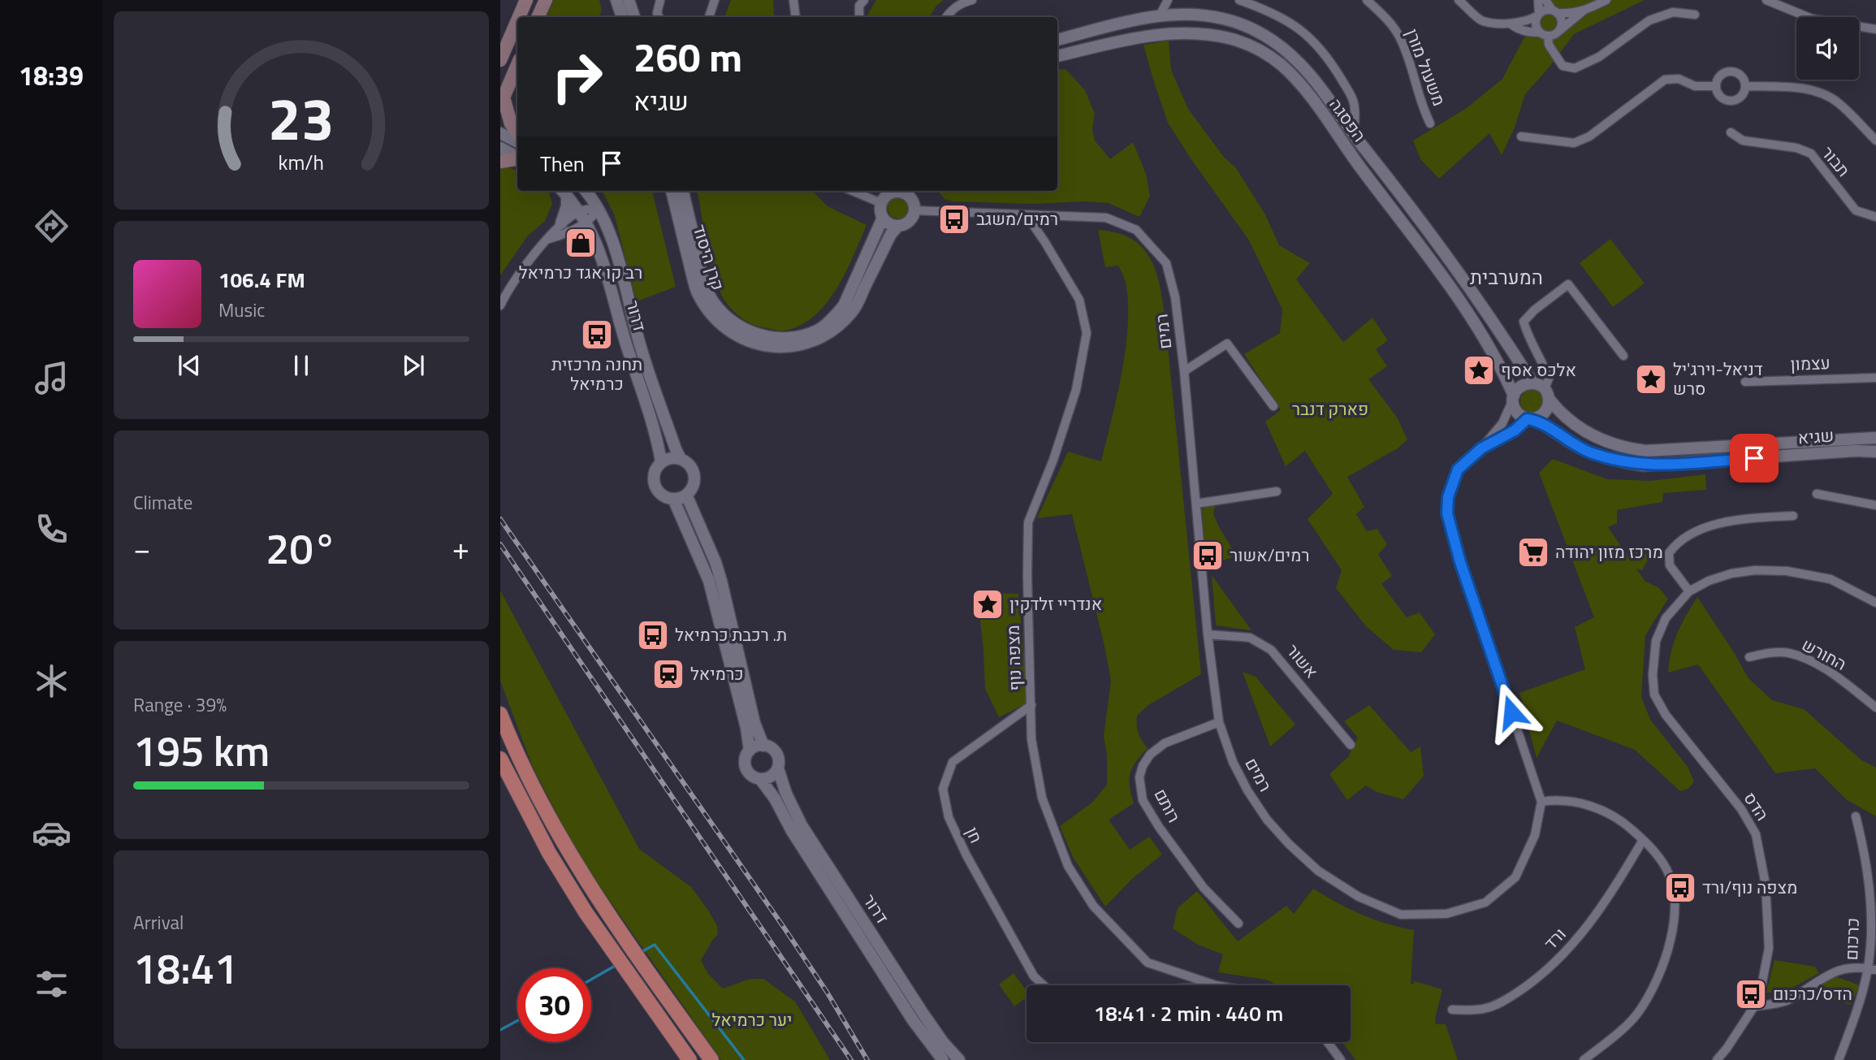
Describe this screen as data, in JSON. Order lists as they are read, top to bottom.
{
  "streets": {
    "street": [
      "משעול מורן",
      "הפסגה",
      "תבור",
      "קרן היסוד",
      "דרור",
      "רמים",
      "עצמון",
      "שגיא",
      "החורש",
      "מצפה נוף",
      "אשור",
      "רותם",
      "הדס",
      "חן",
      "ורד",
      "כרכום"
    ]
  },
  "crossings": [
    ["הפסגה", "רמים"],
    ["הפסגה", "שגיא"],
    ["רמים", "שגיא"],
    ["רמים", "מצפה נוף"],
    ["רמים", "אשור"],
    ["רמים", "רותם"],
    ["מצפה נוף", "חן"]
  ],
  "districts": ["המערבית"],
  "parks": ["פארק דנבר", "יער כרמיאל"],
  "places": {
    "bus stop": [
      "רמים/משגב",
      "תחנה מרכזית כרמיאל",
      "רמים/אשור",
      "ת. רכבת כרמיאל",
      "מצפה נוף/ורד",
      "הדס/כרכום"
    ],
    "shop": ["רב קו אגד כרמיאל"],
    "place": ["אלכס אסף", "דניאל-וירג'יל סרש", "אנדריי זלדקין"],
    "supermarket": ["מרכז מזון יהודה"],
    "station": ["כרמיאל"]
  },
  "page": {
    "tabs": "18:39",
    "turn": ["260 m", "שגיא"],
    "then": "Then",
    "song": ["106.4 FM", "Music"],
    "tile": [
      "Climate",
      ["Range · 39%", "195 km"],
      ["Arrival", "18:41"]
    ],
    "heat": ["−", "20°", "+"],
    "limit": "30",
    "trip": "18:41 · 2 min · 440 m",
    "gauge": ["23", "km/h"]
  }
}
